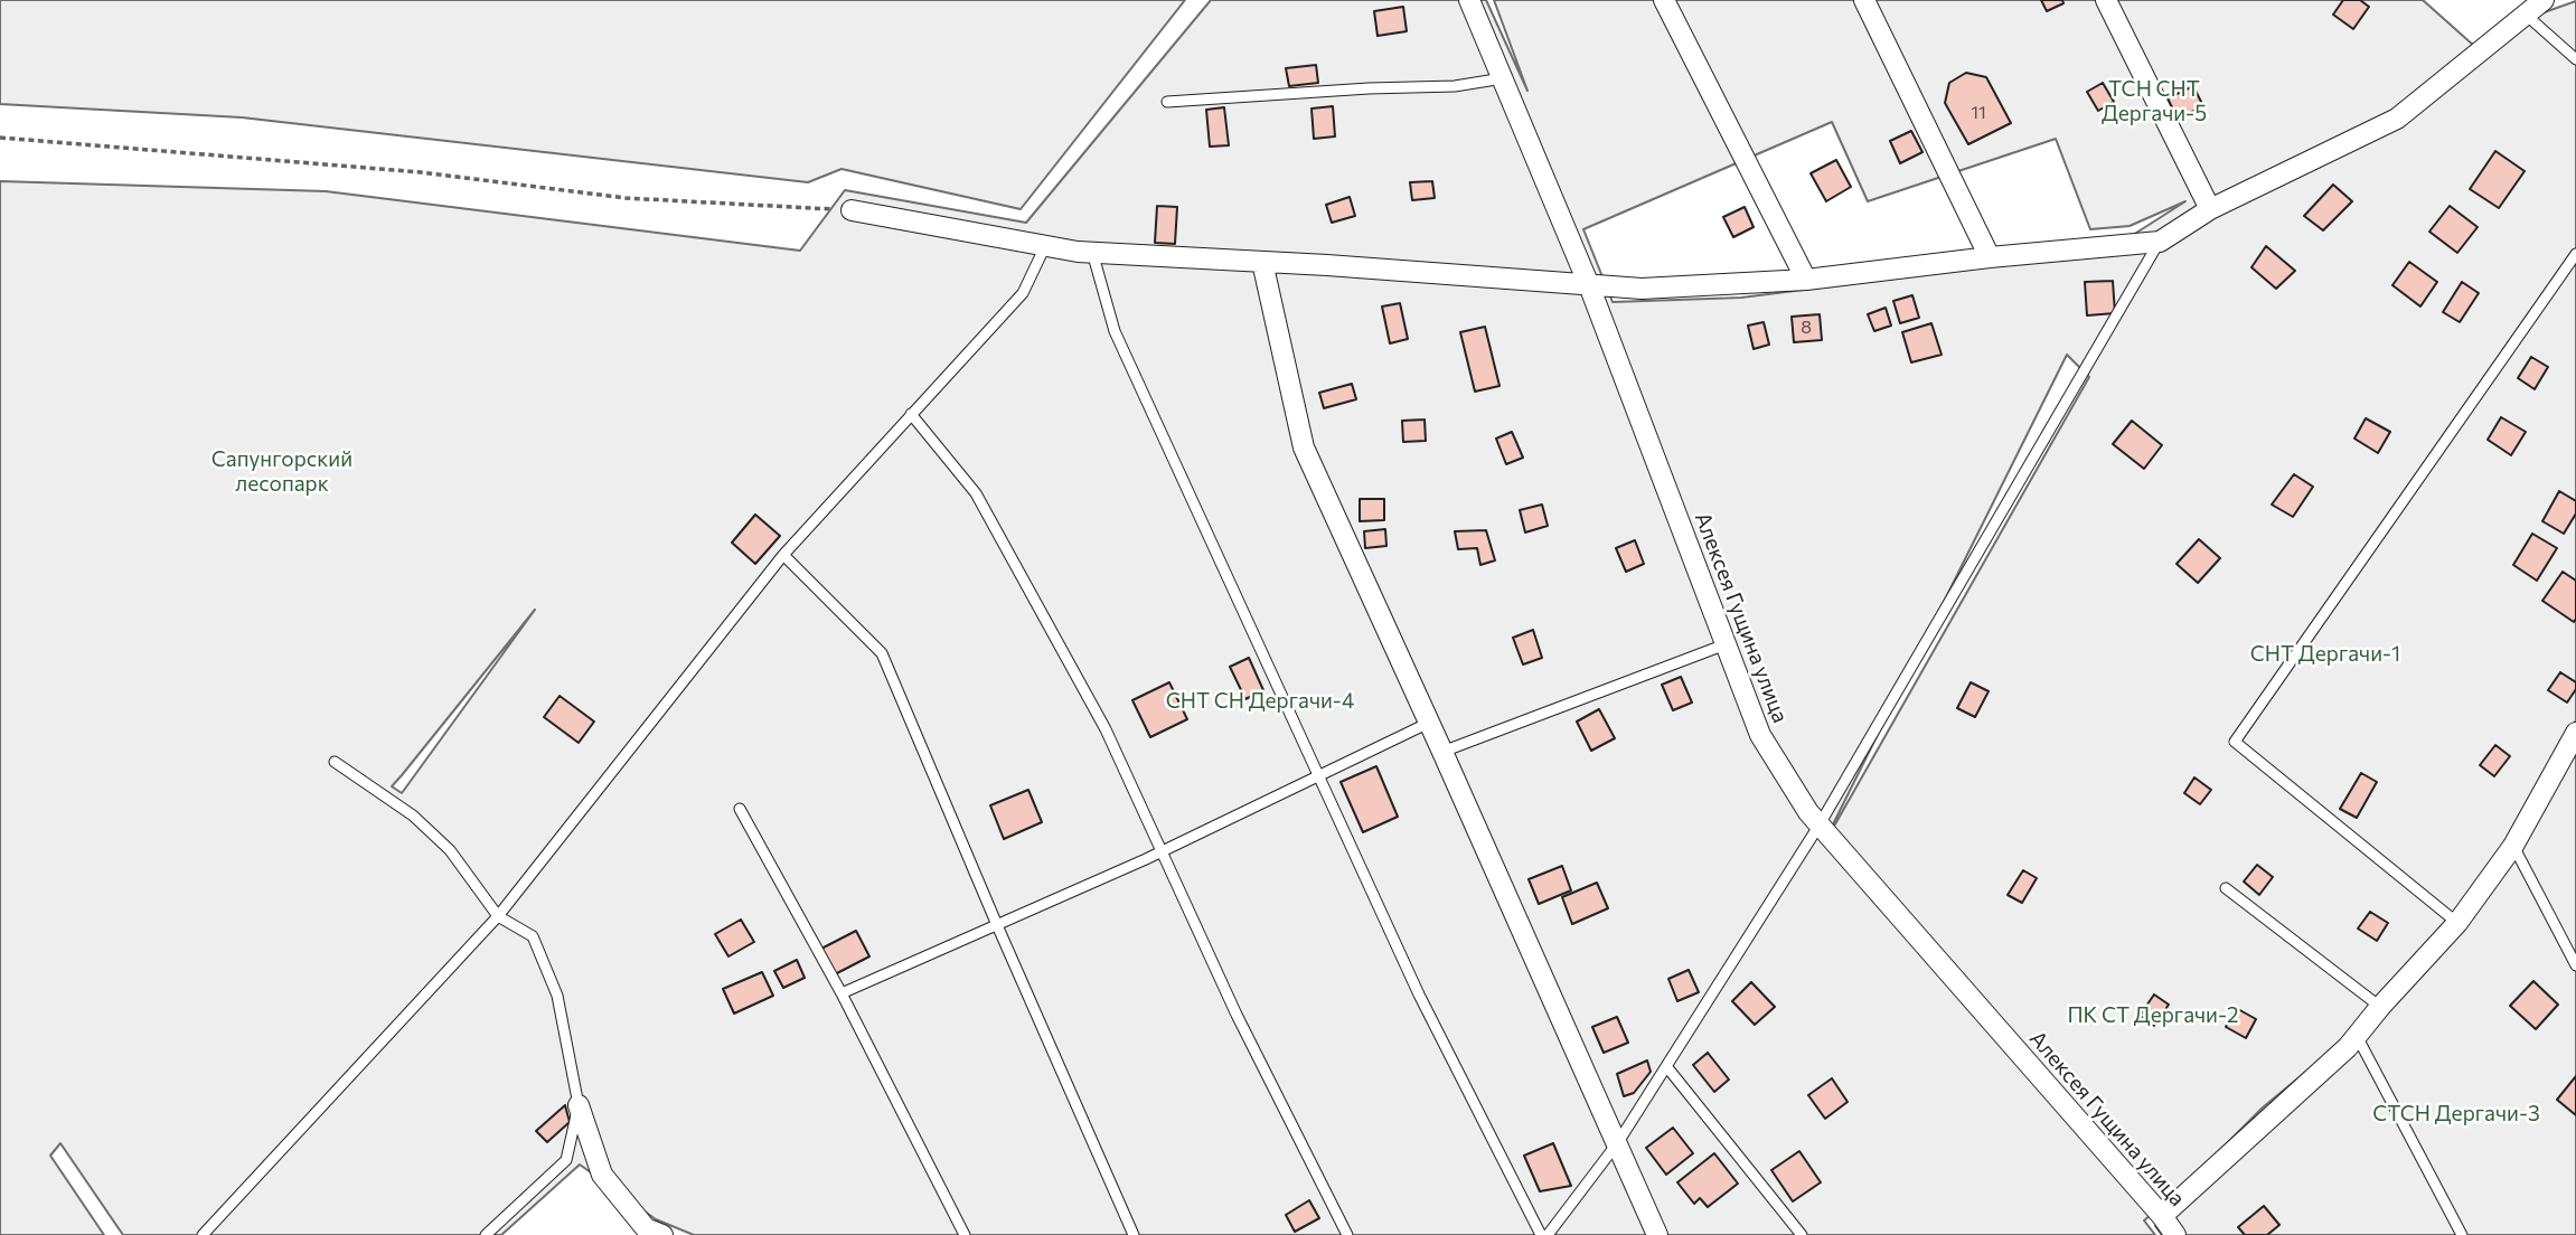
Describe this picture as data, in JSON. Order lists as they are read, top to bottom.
{
  "streets": {
    "street": ["Алексея Гущина улица"]
  },
  "parks": [
    "ТСН СНТ Дергачи-5",
    "Сапунгорский лесопарк",
    "СНТ Дергачи-1",
    "СНТ СН Дергачи-4",
    "ПК СТ Дергачи-2",
    "СТСН Дергачи-3"
  ],
  "house_numbers": ["11", "8"]
}
